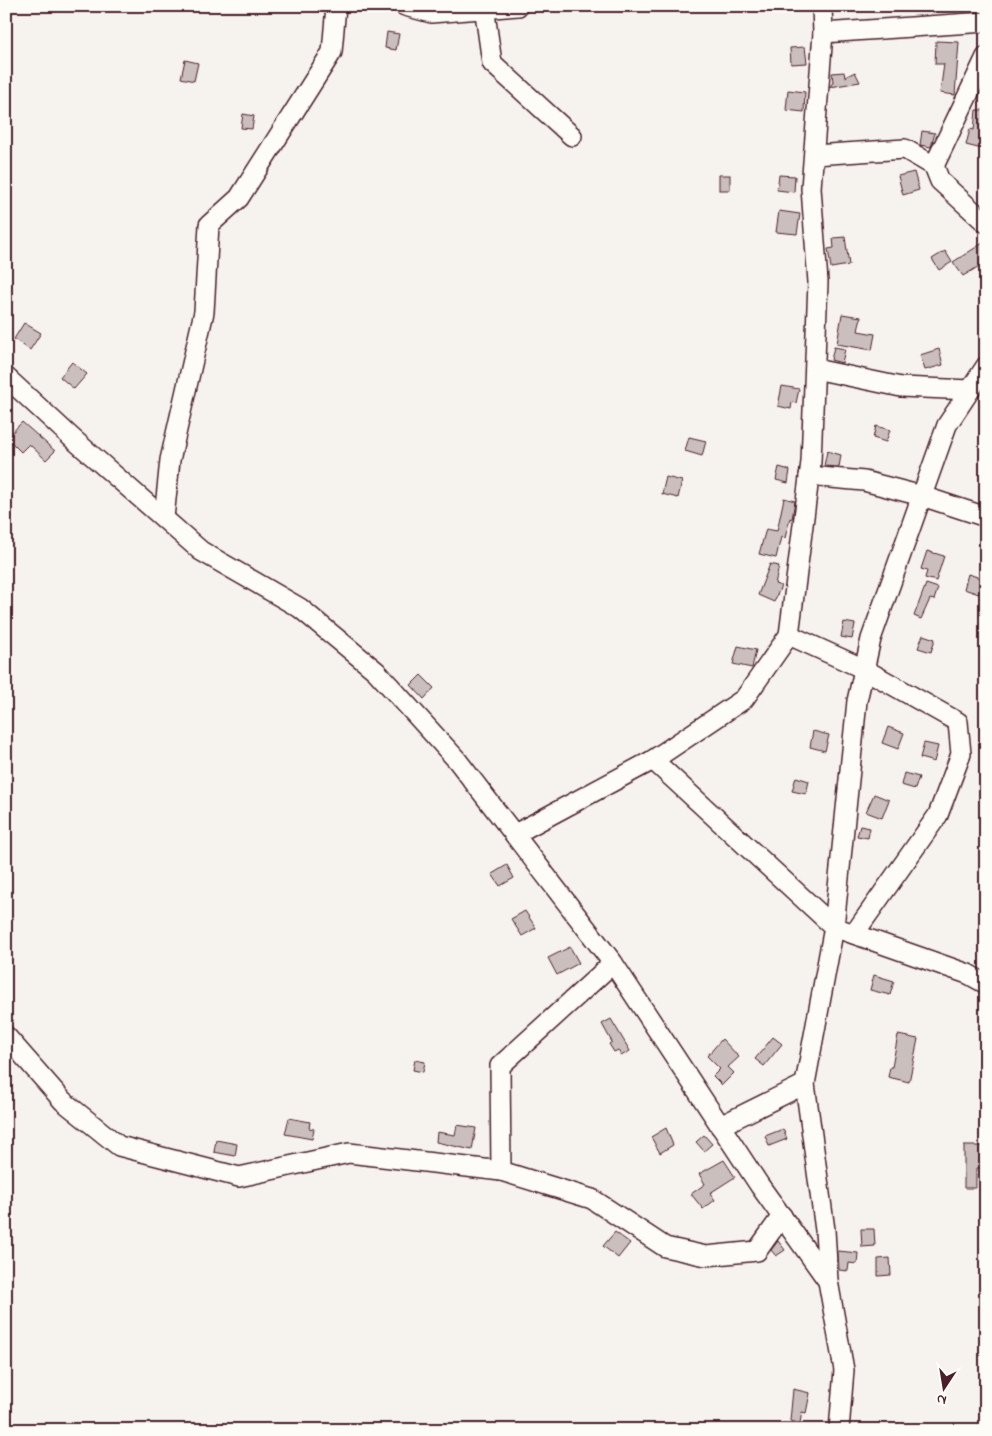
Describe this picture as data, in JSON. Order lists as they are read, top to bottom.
{
  "north": "bottom"
}
